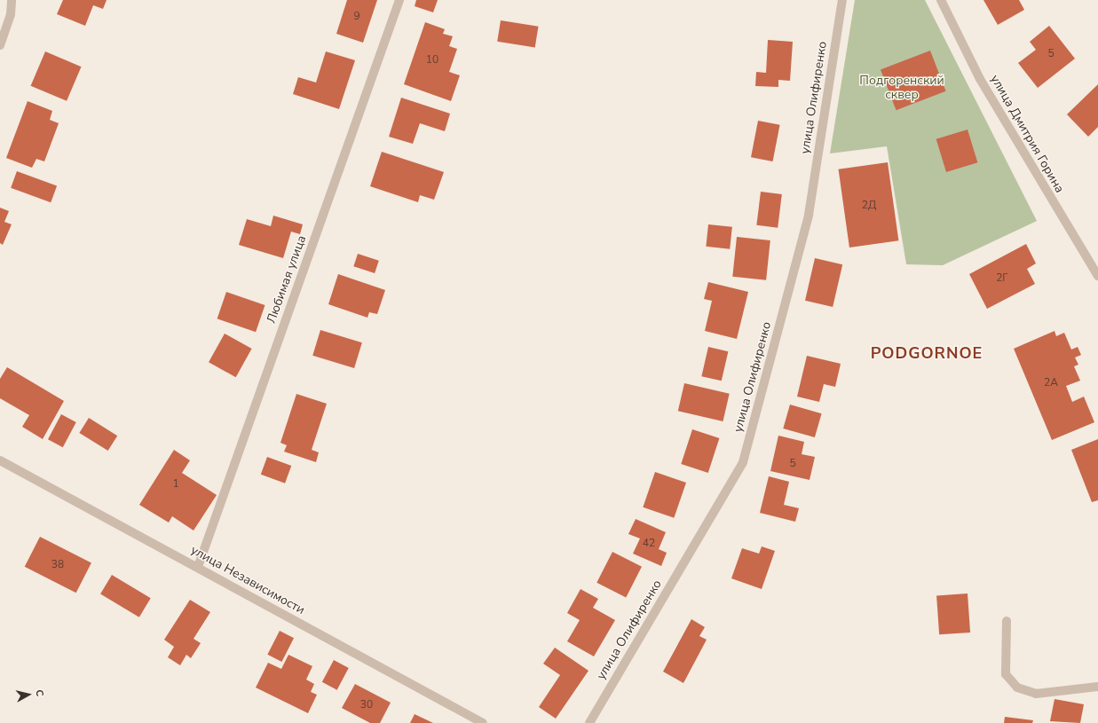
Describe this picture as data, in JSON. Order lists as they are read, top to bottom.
{
  "streets": {
    "street": [
      "улица Олифиренко",
      "улица Дмитрия Горина",
      "Любимая улица",
      "улица Независимости"
    ]
  },
  "crossings": [
    ["Любимая улица", "улица Независимости"]
  ],
  "districts": ["PODGORNOE"],
  "parks": ["Подгоренский сквер"],
  "house_numbers": [
    "9",
    "5",
    "10",
    "2Д",
    "2Г",
    "2А",
    "5",
    "1",
    "42",
    "38",
    "30"
  ],
  "north": "right"
}
